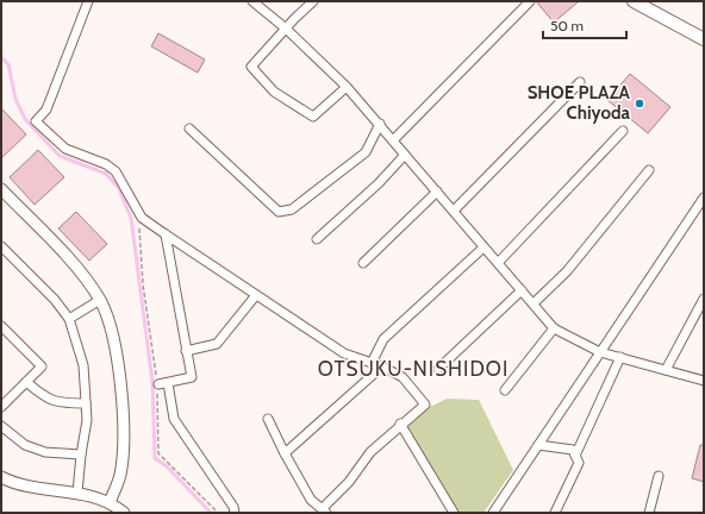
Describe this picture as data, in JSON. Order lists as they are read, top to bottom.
{
  "districts": ["OTSUKU-NISHIDOI"],
  "places": ["SHOE PLAZA Chiyoda"],
  "scale_bar": "50 m"
}
